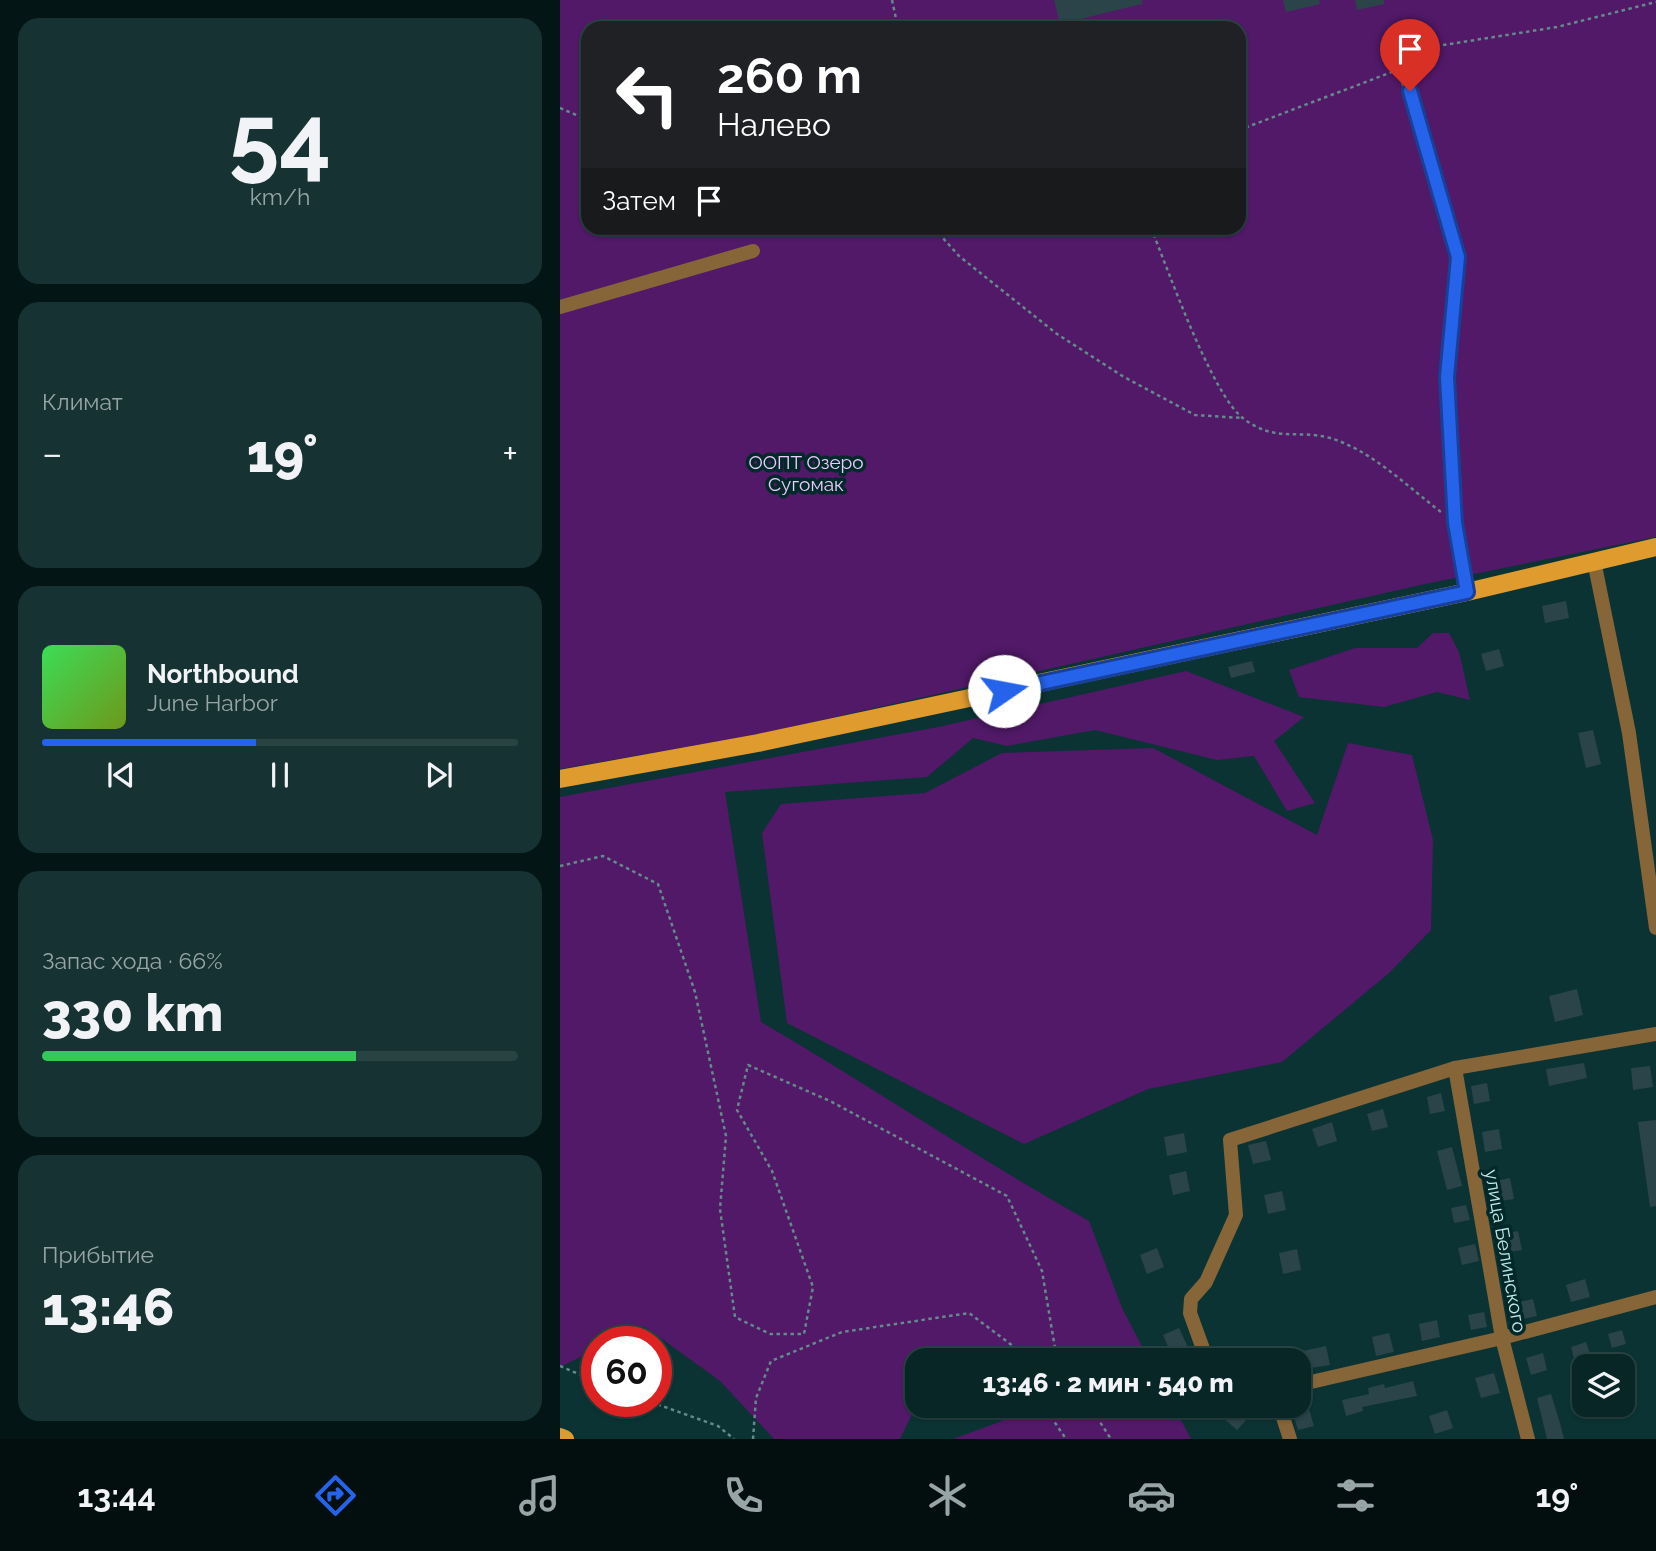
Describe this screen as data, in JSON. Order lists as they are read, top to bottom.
{
  "streets": {
    "street": ["улица Белинского"]
  },
  "parks": ["ООПТ Озеро Сугомак"],
  "page": {
    "tile": [
      ["54", "km/h"],
      "Климат",
      ["Запас хода · 66%", "330 km"],
      ["Прибытие", "13:46"]
    ],
    "turn": ["260 m", "Налево"],
    "then": "Затем",
    "heat": ["−", "19°", "+"],
    "song": ["Northbound", "June Harbor"],
    "limit": "60",
    "trip": "13:46 · 2 мин · 540 m",
    "tabs": ["13:44", "19°"]
  }
}
